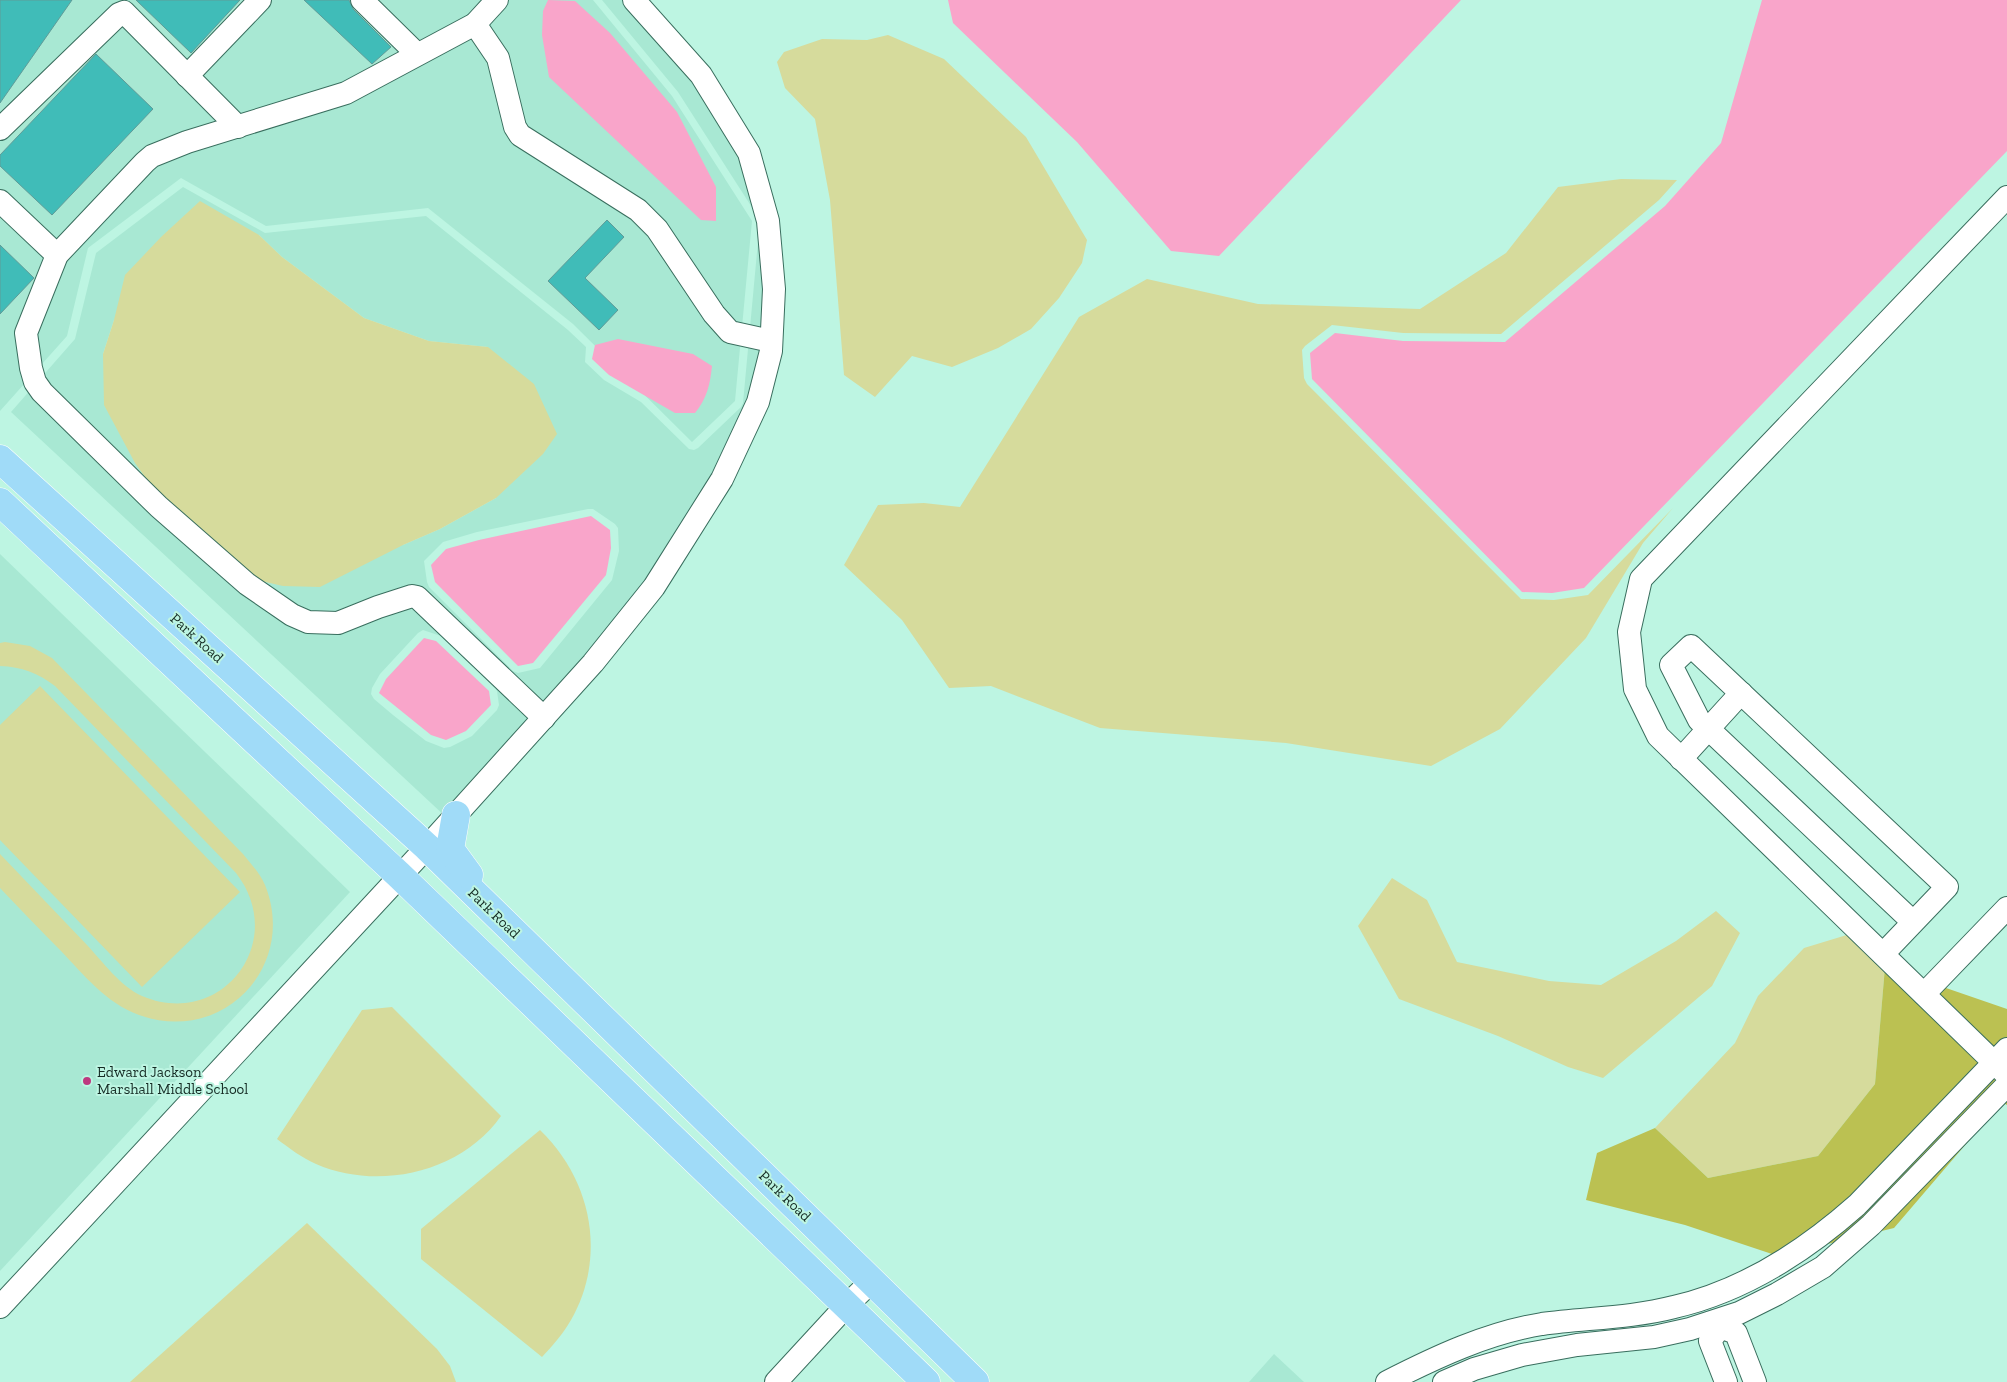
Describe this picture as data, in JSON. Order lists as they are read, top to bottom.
{
  "streets": {
    "main road": ["Park Road"]
  },
  "places": ["Edward Jackson Marshall Middle School"]
}
